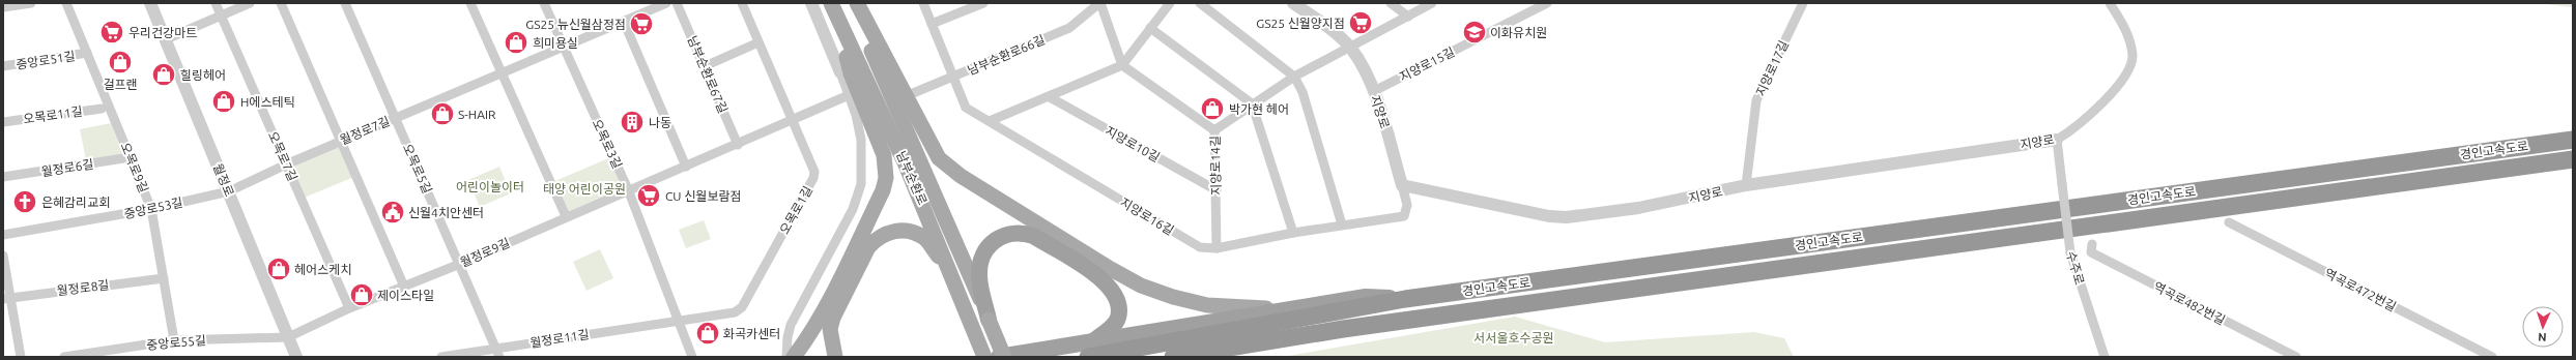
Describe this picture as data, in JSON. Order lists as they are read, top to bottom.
{
  "streets": {
    "highway": ["경인고속도로"],
    "main road": ["남부순환로"],
    "street": [
      "남부순환로66길",
      "중앙로51길",
      "지양로15길",
      "지양로17길",
      "남부순환로67길",
      "지양로",
      "오목로11길",
      "월정로7길",
      "오목로3길",
      "지양로10길",
      "오목로7길",
      "지양로14길",
      "월정로6길",
      "오목로9길",
      "오목로5길",
      "월정로",
      "중앙로53길",
      "오목로1길",
      "지양로16길",
      "월정로9길",
      "수주로",
      "월정로8길",
      "역곡로472번길",
      "역곡로482번길",
      "월정로11길",
      "중앙로55길"
    ]
  },
  "crossings": [
    ["남부순환로66길", "지양로16길"],
    ["중앙로51길", "오목로9길"],
    ["지양로15길", "지양로"],
    ["지양로17길", "지양로"],
    ["지양로", "지양로14길"],
    ["지양로", "지양로16길"],
    ["지양로", "수주로"],
    ["월정로7길", "오목로3길"],
    ["월정로7길", "오목로7길"],
    ["월정로7길", "오목로5길"],
    ["월정로7길", "월정로"],
    ["월정로7길", "중앙로53길"],
    ["오목로3길", "오목로1길"],
    ["오목로3길", "월정로9길"],
    ["오목로3길", "월정로11길"],
    ["지양로10길", "지양로14길"],
    ["오목로7길", "월정로9길"],
    ["지양로14길", "지양로16길"],
    ["월정로6길", "오목로9길"],
    ["오목로9길", "중앙로53길"],
    ["오목로9길", "월정로8길"],
    ["오목로9길", "중앙로55길"],
    ["오목로5길", "월정로9길"],
    ["오목로5길", "월정로11길"],
    ["월정로", "중앙로53길"],
    ["월정로", "월정로9길"],
    ["월정로", "중앙로55길"],
    ["오목로1길", "월정로11길"],
    ["월정로9길", "중앙로55길"]
  ],
  "parks": ["어린이놀이터", "태양 어린이공원", "서서울호수공원"],
  "places": {
    "supermarket": [
      "GS25 신월양지점",
      "GS25 뉴신월삼정점",
      "우리건강마트",
      "CU 신월보람점"
    ],
    "school or university": ["이화유치원"],
    "shop": [
      "희미용실",
      "걸프랜",
      "힐링헤어",
      "H에스테틱",
      "박가현 헤어",
      "S-HAIR",
      "헤어스케치",
      "제이스타일",
      "화곡카센터"
    ],
    "building": ["나동"],
    "church": ["은혜감리교회"],
    "public building": ["신월4치안센터"]
  },
  "north": "bottom"
}
